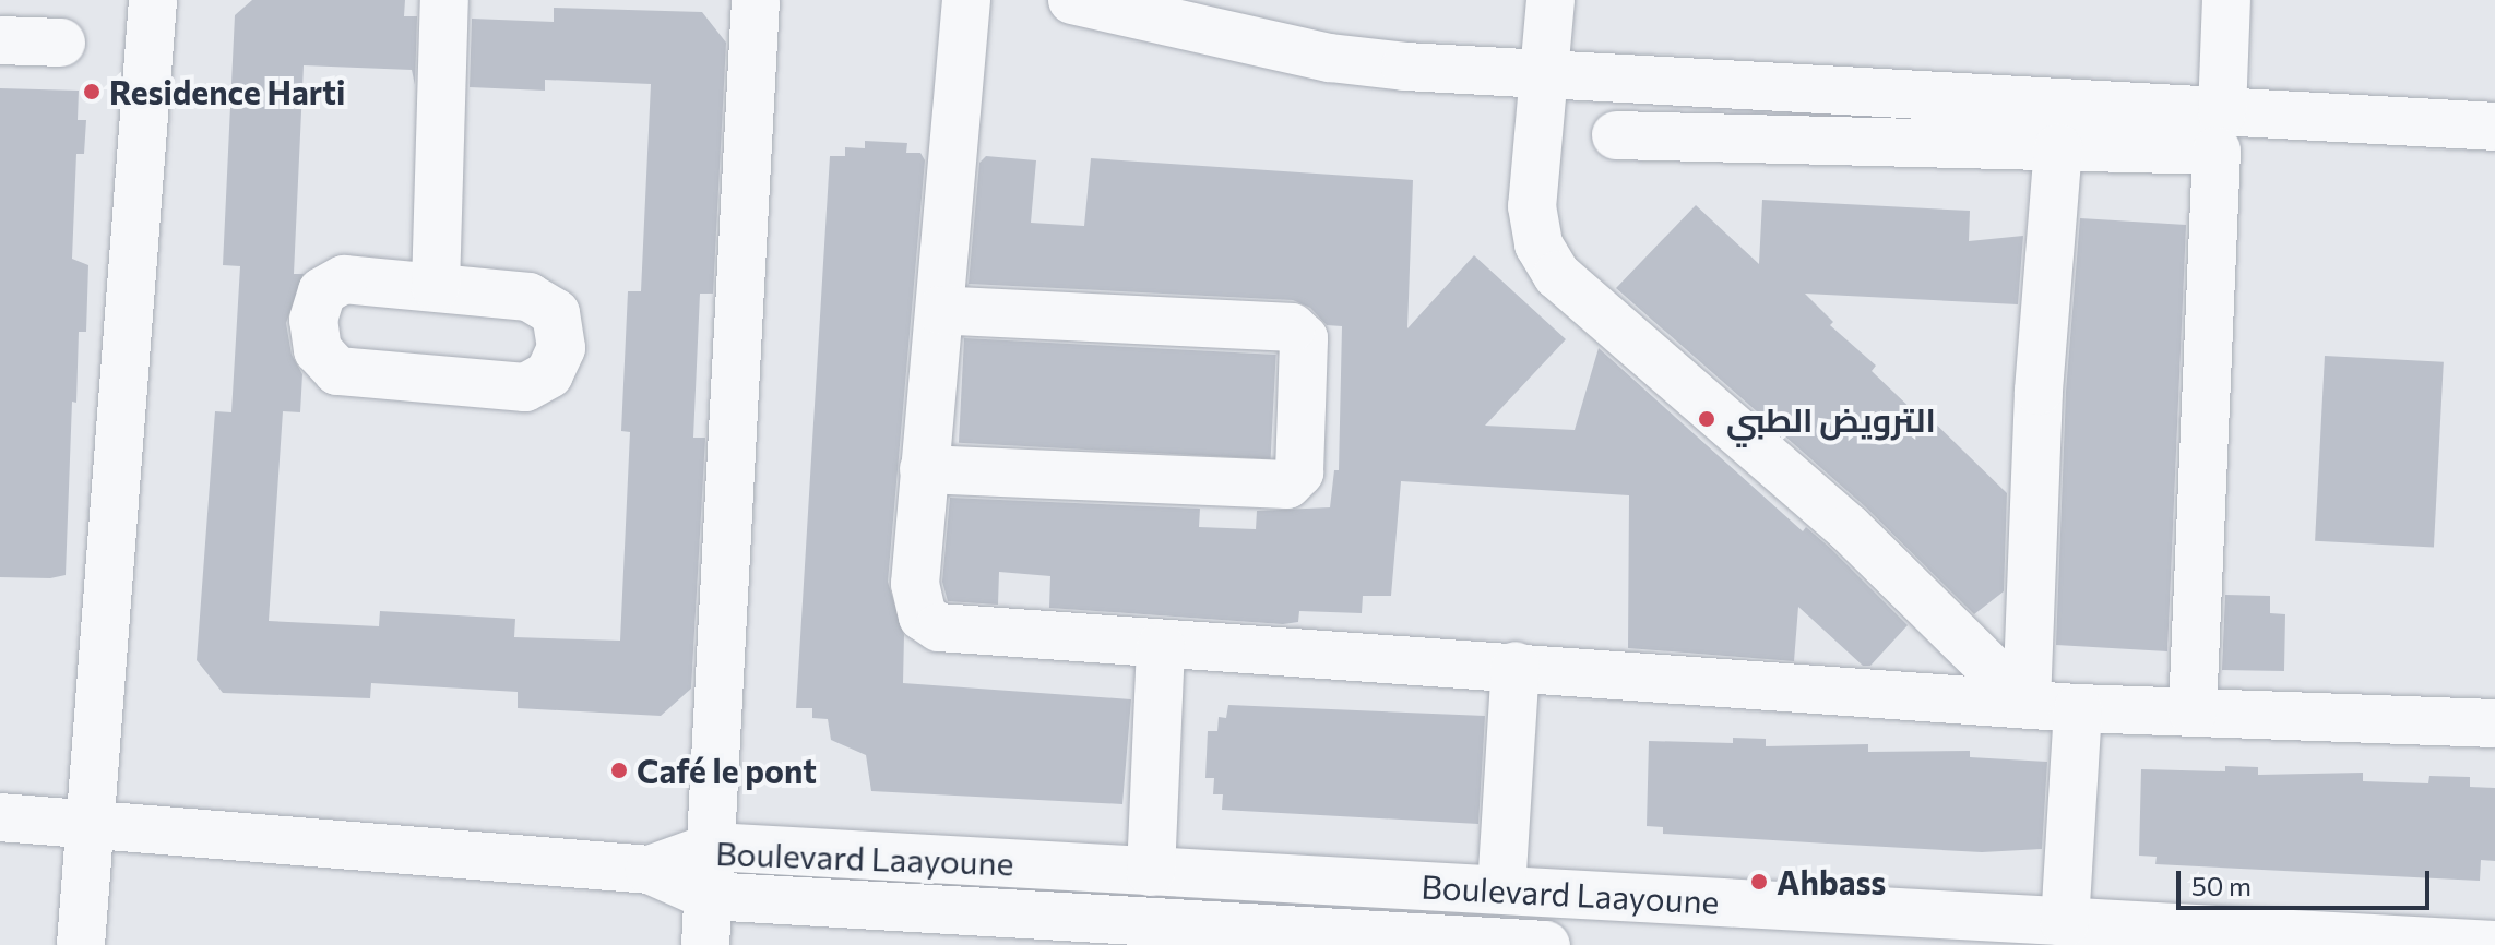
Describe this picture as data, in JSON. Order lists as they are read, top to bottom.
{
  "streets": {
    "street": ["Boulevard Laayoune"]
  },
  "places": [
    "Residence Harti",
    "الترويض الطبي",
    "Café le pont",
    "Ahbass"
  ],
  "scale_bar": "50 m"
}
